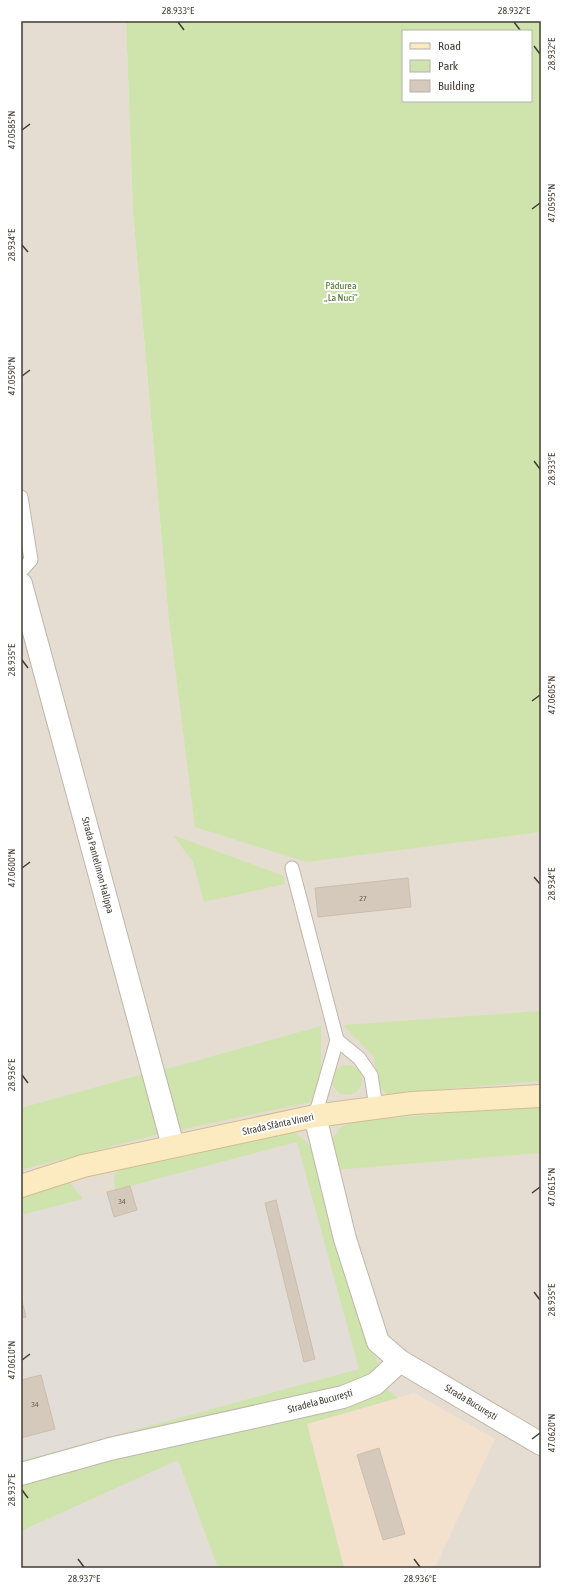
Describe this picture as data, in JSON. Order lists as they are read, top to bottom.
{
  "streets": {
    "street": [
      "Strada Pantelimon Halippa",
      "Strada Sfânta Vineri",
      "Stradela București",
      "Strada București"
    ]
  },
  "crossings": [
    ["Strada Pantelimon Halippa", "Strada Sfânta Vineri"],
    ["Stradela București", "Strada București"]
  ],
  "parks": ["Pădurea „La Nuci”"],
  "house_numbers": ["27", "34", "34"],
  "legend": ["Road", "Park", "Building"],
  "coordinates": [
    "28.933°E",
    "28.932°E",
    "47.0585°N",
    "47.0595°N",
    "28.934°E",
    "47.0590°N",
    "28.935°E",
    "47.0605°N",
    "47.0600°N",
    "28.936°E",
    "47.0615°N",
    "47.0610°N",
    "47.0620°N",
    "28.937°E"
  ]
}
